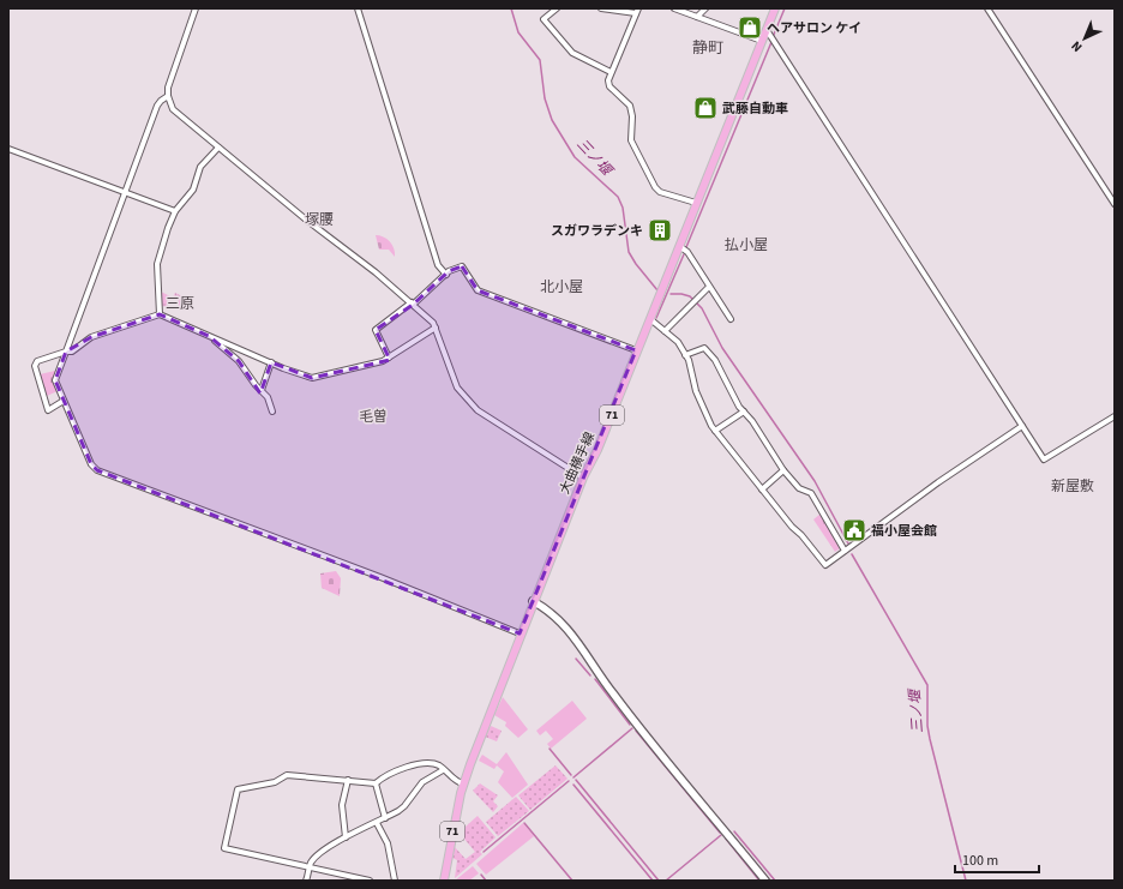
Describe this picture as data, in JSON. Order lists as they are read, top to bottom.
{
  "streets": {
    "main road": ["71", "大曲横手線"]
  },
  "districts": [
    "静町",
    "塚腰",
    "払小屋",
    "北小屋",
    "三原",
    "毛曽",
    "新屋敷"
  ],
  "water": ["三ノ堰"],
  "places": {
    "shop": ["ヘアサロン ケイ", "武藤自動車"],
    "building": ["スガワラデンキ"],
    "public building": ["福小屋会館"]
  },
  "scale_bar": "100 m",
  "north": "bottom left"
}
